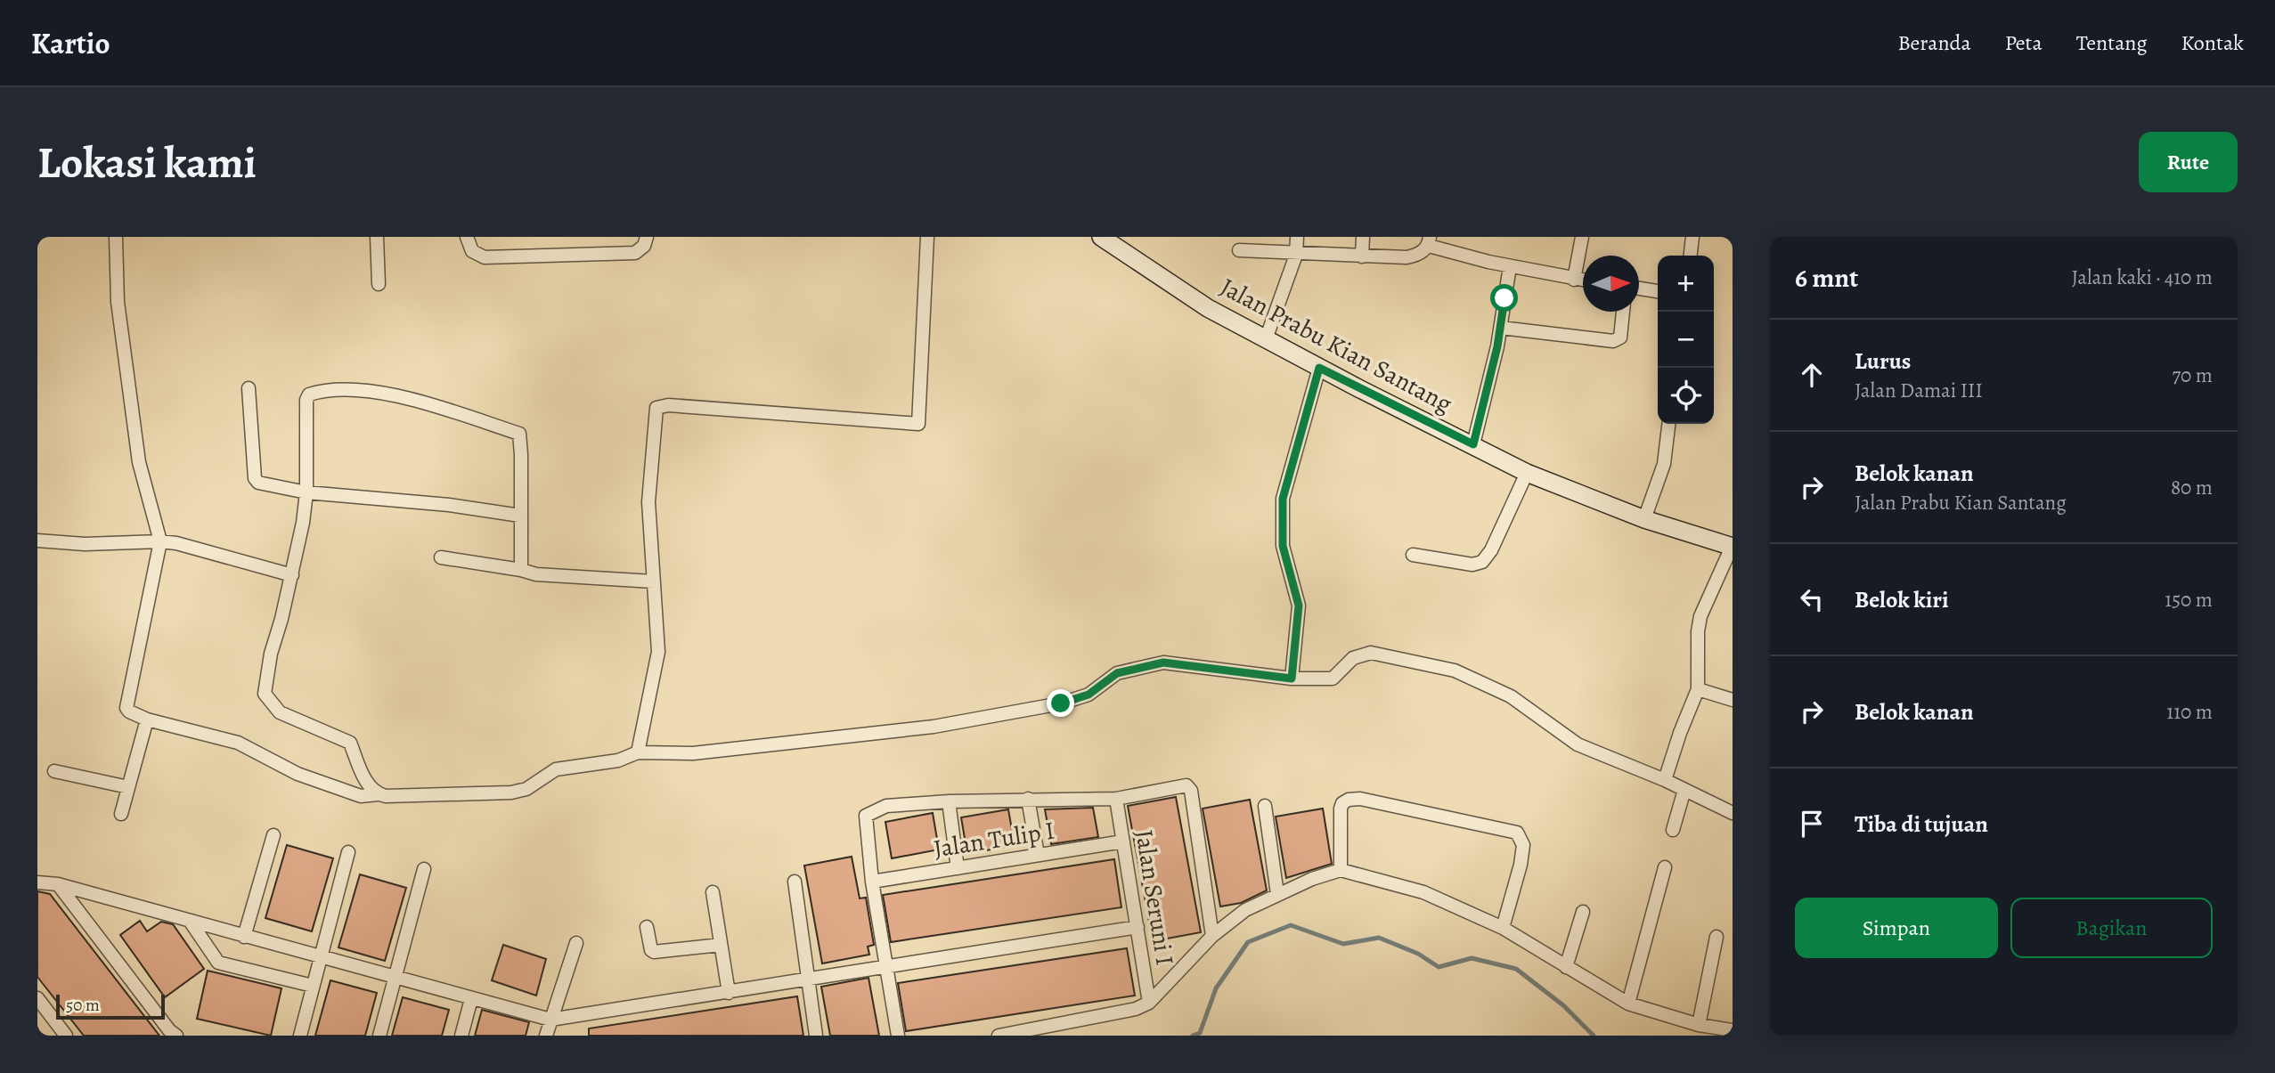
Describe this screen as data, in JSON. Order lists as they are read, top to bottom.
{
  "streets": {
    "main road": ["Jalan Prabu Kian Santang"],
    "street": ["Jalan Tulip I", "Jalan Seruni I"]
  },
  "crossings": [
    ["Jalan Tulip I", "Jalan Seruni I"]
  ],
  "scale_bar": "50 m",
  "north": "right",
  "page": {
    "header": "Kartio",
    "nav": [
      "Beranda",
      "Peta",
      "Tentang",
      "Kontak"
    ],
    "buttons": [
      "Rute",
      ["Simpan", "Bagikan"]
    ],
    "title": "Lokasi kami",
    "heading": ["6 mnt", "Jalan kaki · 410 m"],
    "map_buttons": ["+", "−"],
    "list": [
      ["Lurus", "Jalan Damai III", "70 m"],
      ["Belok kanan", "Jalan Prabu Kian Santang", "80 m"],
      ["Belok kiri", "150 m"],
      ["Belok kanan", "110 m"],
      "Tiba di tujuan"
    ],
    "scale": "50 m"
  }
}
